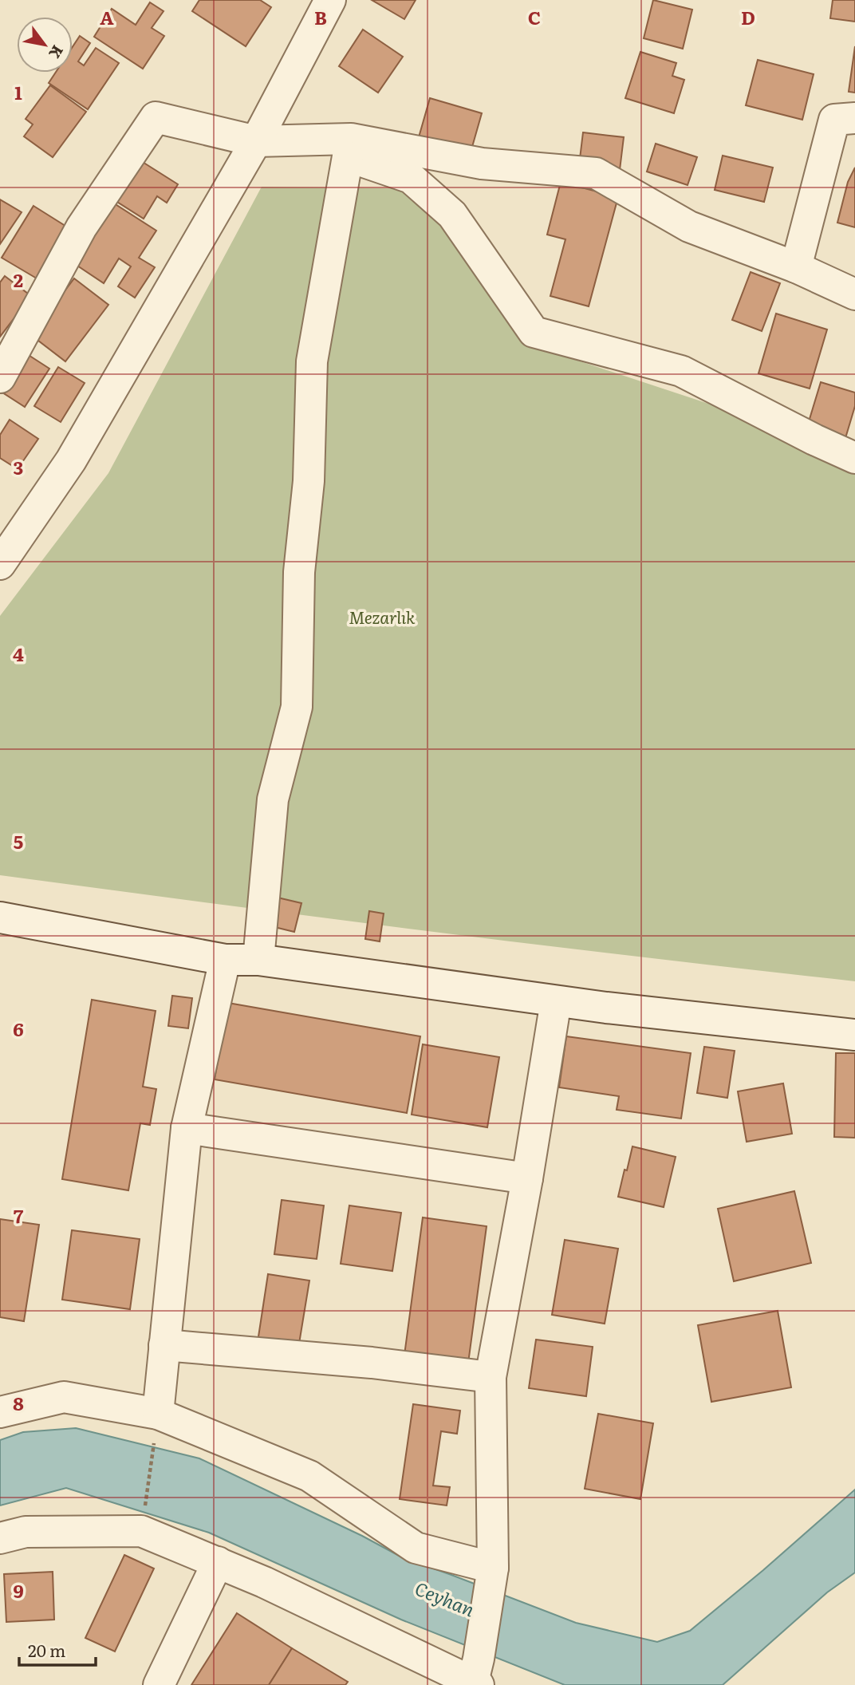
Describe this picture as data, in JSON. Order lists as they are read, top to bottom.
{
  "water": ["Ceyhan"],
  "parks": ["Mezarlık"],
  "scale_bar": "20 m",
  "north": "bottom right",
  "grid": {
    "columns": [
      "A",
      "B",
      "C",
      "D"
    ],
    "rows": [
      "1",
      "2",
      "3",
      "4",
      "5",
      "6",
      "7",
      "8",
      "9"
    ]
  }
}
